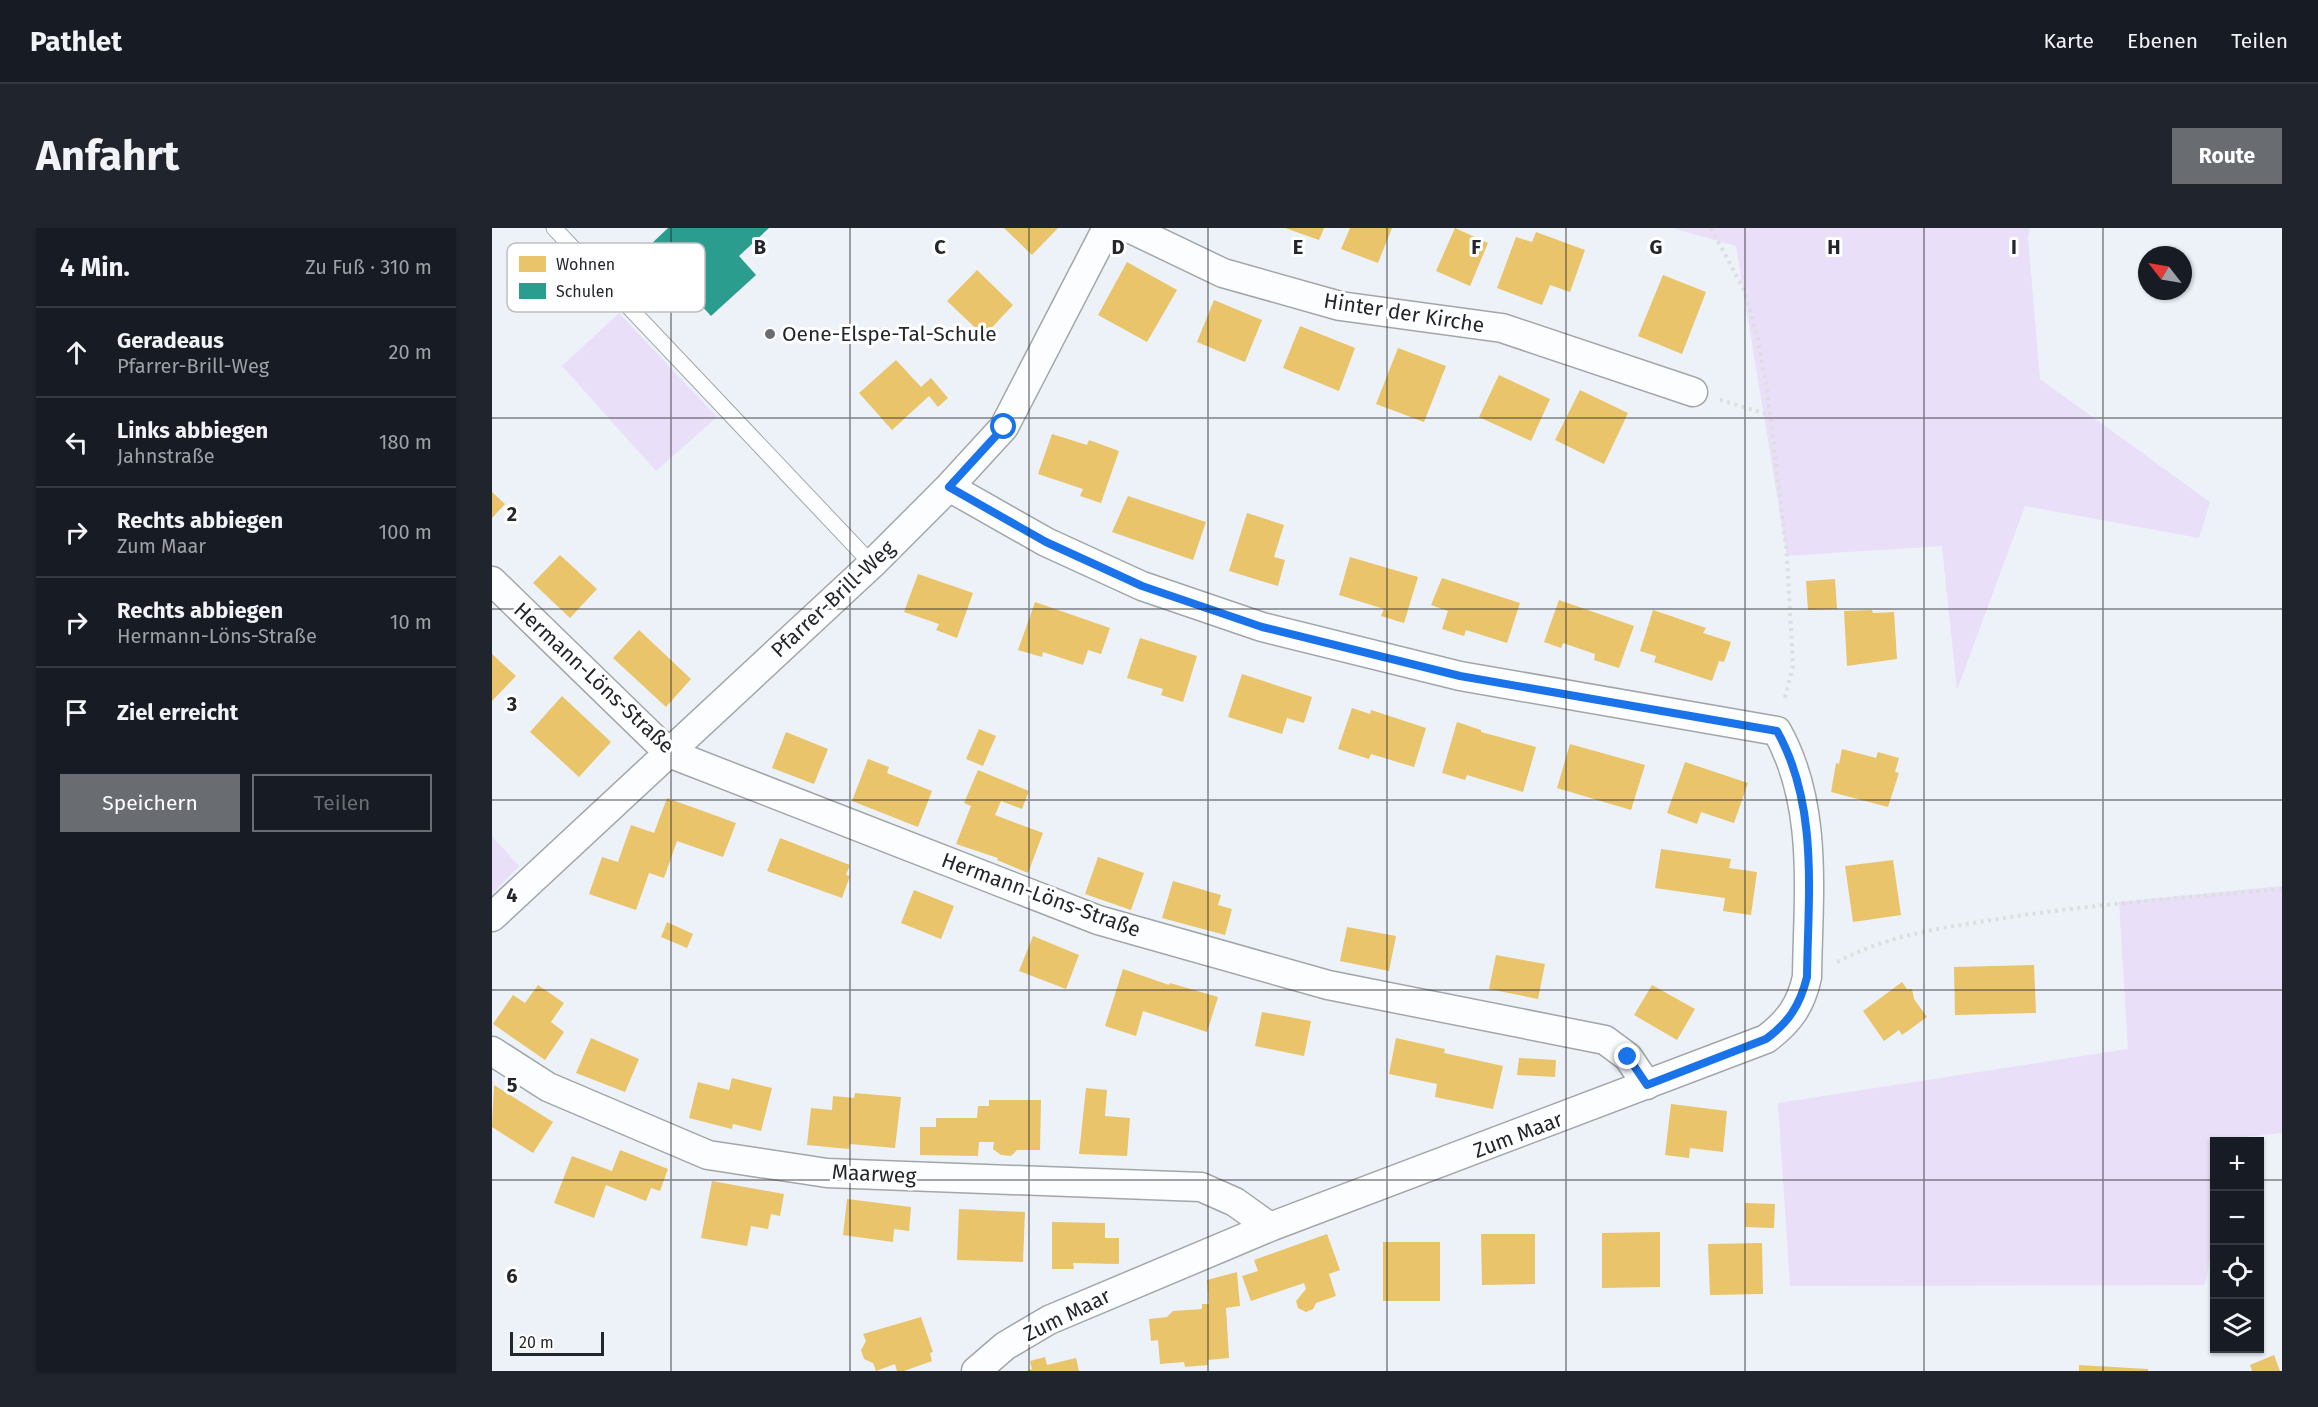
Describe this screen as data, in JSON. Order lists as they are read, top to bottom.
{
  "streets": {
    "street": [
      "Hinter der Kirche",
      "Pfarrer-Brill-Weg",
      "Hermann-Löns-Straße",
      "Zum Maar",
      "Maarweg"
    ]
  },
  "crossings": [
    ["Pfarrer-Brill-Weg", "Hermann-Löns-Straße"],
    ["Hermann-Löns-Straße", "Zum Maar"],
    ["Zum Maar", "Maarweg"]
  ],
  "places": ["Oene-Elspe-Tal-Schule"],
  "legend": ["Wohnen", "Schulen"],
  "scale_bar": "20 m",
  "north": "top left",
  "page": {
    "header": "Pathlet",
    "nav": ["Karte", "Ebenen", "Teilen"],
    "buttons": [
      "Route",
      ["Speichern", "Teilen"]
    ],
    "title": "Anfahrt",
    "heading": ["4 Min.", "Zu Fuß · 310 m"],
    "list": [
      ["Geradeaus", "Pfarrer-Brill-Weg", "20 m"],
      ["Links abbiegen", "Jahnstraße", "180 m"],
      ["Rechts abbiegen", "Zum Maar", "100 m"],
      ["Rechts abbiegen", "Hermann-Löns-Straße", "10 m"],
      "Ziel erreicht"
    ],
    "map_buttons": ["+", "−"],
    "scale": "20 m"
  },
  "grid": {
    "columns": [
      "B",
      "C",
      "D",
      "E",
      "F",
      "G",
      "H",
      "I"
    ],
    "rows": [
      "2",
      "3",
      "4",
      "5",
      "6"
    ]
  }
}
